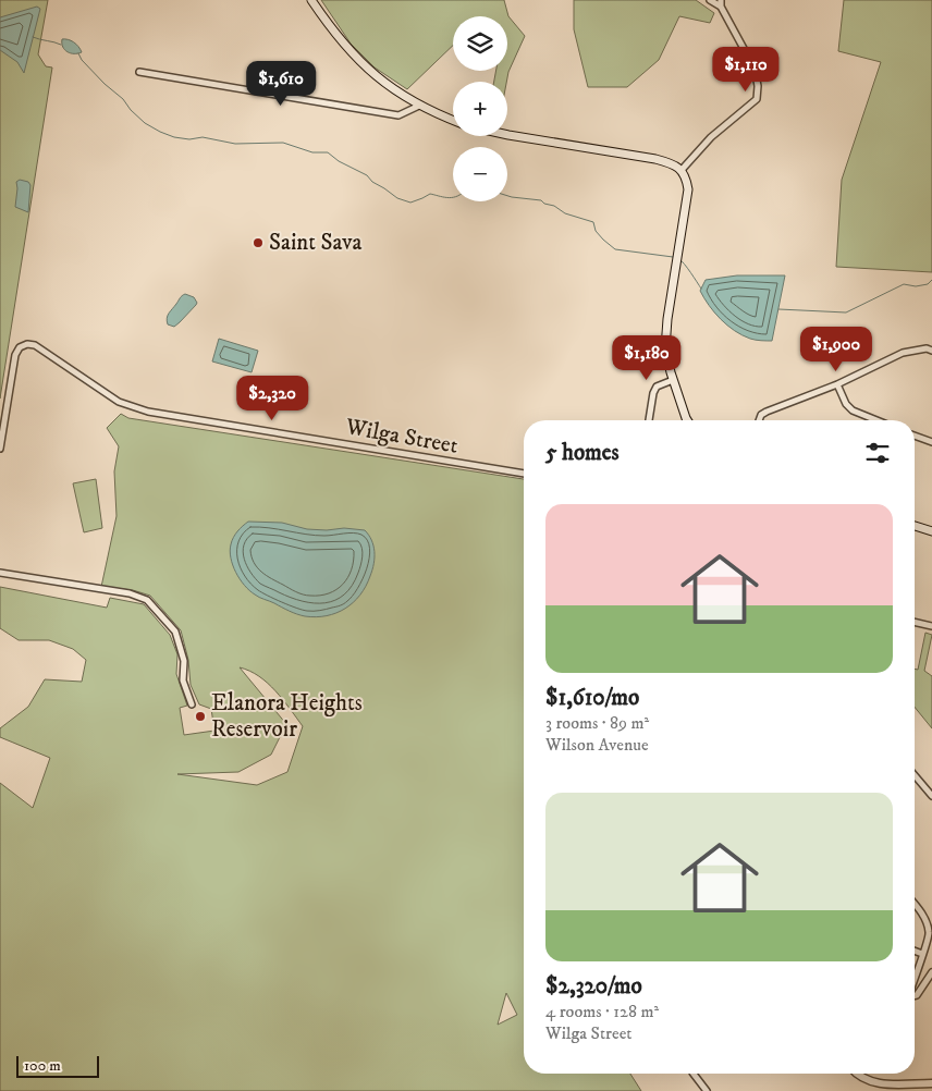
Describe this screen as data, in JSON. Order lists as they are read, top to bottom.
{
  "streets": {
    "street": ["Wilga Street"]
  },
  "places": ["Saint Sava", "Elanora Heights Reservoir"],
  "scale_bar": "100 m",
  "page": {
    "map_buttons": ["+", "−"],
    "price": [
      "$1,110",
      "$1,610",
      "$1,900",
      "$1,180",
      "$2,320"
    ],
    "heading": "5 homes",
    "list": [
      {
        "name": "$1,610/mo",
        "note": "3 rooms · 89 m² · Wilson Avenue"
      },
      {
        "name": "$2,320/mo",
        "note": "4 rooms · 128 m² · Wilga Street"
      }
    ],
    "scale": "100 m"
  }
}
